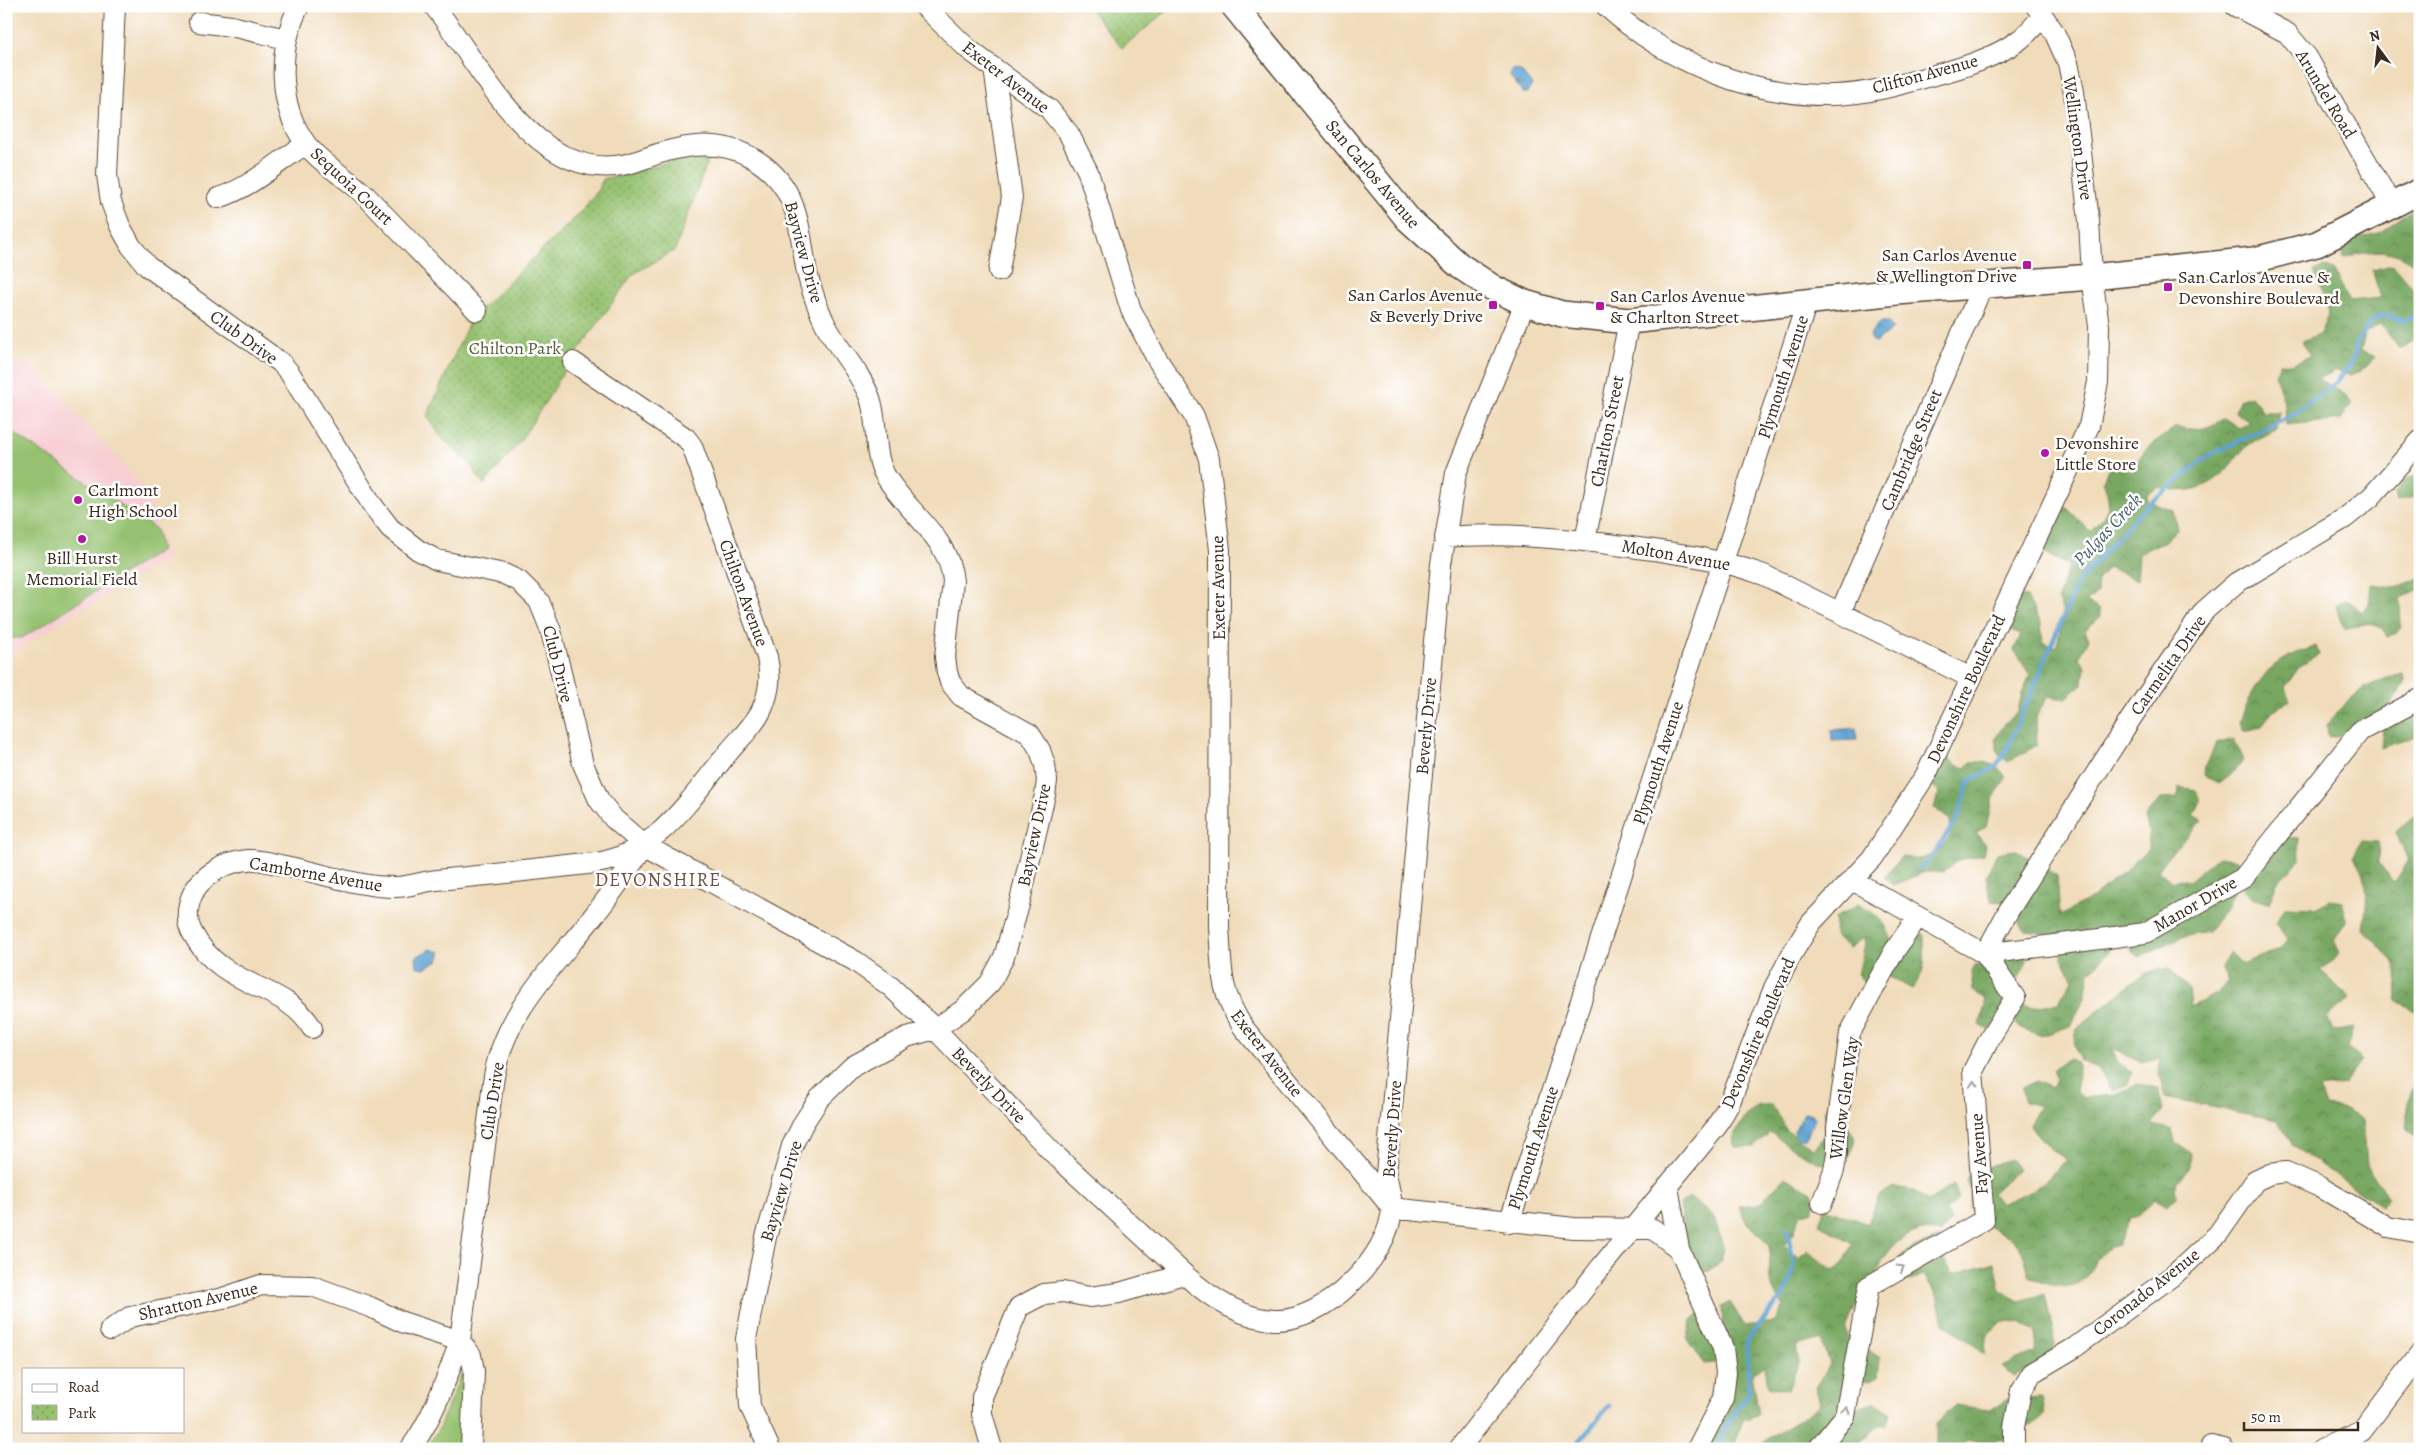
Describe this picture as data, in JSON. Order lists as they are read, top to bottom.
{
  "streets": {
    "main road": ["San Carlos Avenue"],
    "street": [
      "Clifton Avenue",
      "Exeter Avenue",
      "Arundel Road",
      "Wellington Drive",
      "Sequoia Court",
      "Bayview Drive",
      "Club Drive",
      "Plymouth Avenue",
      "Charlton Street",
      "Cambridge Street",
      "Molton Avenue",
      "Chilton Avenue",
      "Carmelita Drive",
      "Devonshire Boulevard",
      "Beverly Drive",
      "Camborne Avenue",
      "Manor Drive",
      "Willow Glen Way",
      "Fay Avenue",
      "Coronado Avenue",
      "Shratton Avenue"
    ]
  },
  "crossings": [
    ["Clifton Avenue", "Wellington Drive"],
    ["Exeter Avenue", "Beverly Drive"],
    ["Arundel Road", "San Carlos Avenue"],
    ["Wellington Drive", "San Carlos Avenue"],
    ["Wellington Drive", "Devonshire Boulevard"],
    ["San Carlos Avenue", "Plymouth Avenue"],
    ["San Carlos Avenue", "Charlton Street"],
    ["San Carlos Avenue", "Cambridge Street"],
    ["San Carlos Avenue", "Devonshire Boulevard"],
    ["San Carlos Avenue", "Beverly Drive"],
    ["Bayview Drive", "Beverly Drive"],
    ["Club Drive", "Chilton Avenue"],
    ["Club Drive", "Beverly Drive"],
    ["Club Drive", "Camborne Avenue"],
    ["Club Drive", "Shratton Avenue"],
    ["Plymouth Avenue", "Molton Avenue"],
    ["Charlton Street", "Molton Avenue"],
    ["Cambridge Street", "Molton Avenue"],
    ["Molton Avenue", "Devonshire Boulevard"],
    ["Molton Avenue", "Beverly Drive"],
    ["Chilton Avenue", "Beverly Drive"],
    ["Chilton Avenue", "Camborne Avenue"],
    ["Carmelita Drive", "Manor Drive"],
    ["Carmelita Drive", "Fay Avenue"],
    ["Devonshire Boulevard", "Fay Avenue"],
    ["Beverly Drive", "Camborne Avenue"],
    ["Manor Drive", "Fay Avenue"],
    ["Willow Glen Way", "Fay Avenue"]
  ],
  "one_way": ["Fay Avenue"],
  "districts": ["DEVONSHIRE"],
  "water": ["Pulgas Creek"],
  "parks": ["Chilton Park"],
  "places": {
    "transit": [
      "San Carlos Avenue & Wellington Drive",
      "San Carlos Avenue & Devonshire Boulevard",
      "San Carlos Avenue & Beverly Drive",
      "San Carlos Avenue & Charlton Street"
    ],
    "other": ["Devonshire Little Store", "Carlmont High School", "Bill Hurst Memorial Field"]
  },
  "legend": ["Road", "Park"],
  "scale_bar": "50 m",
  "north": "top"
}
